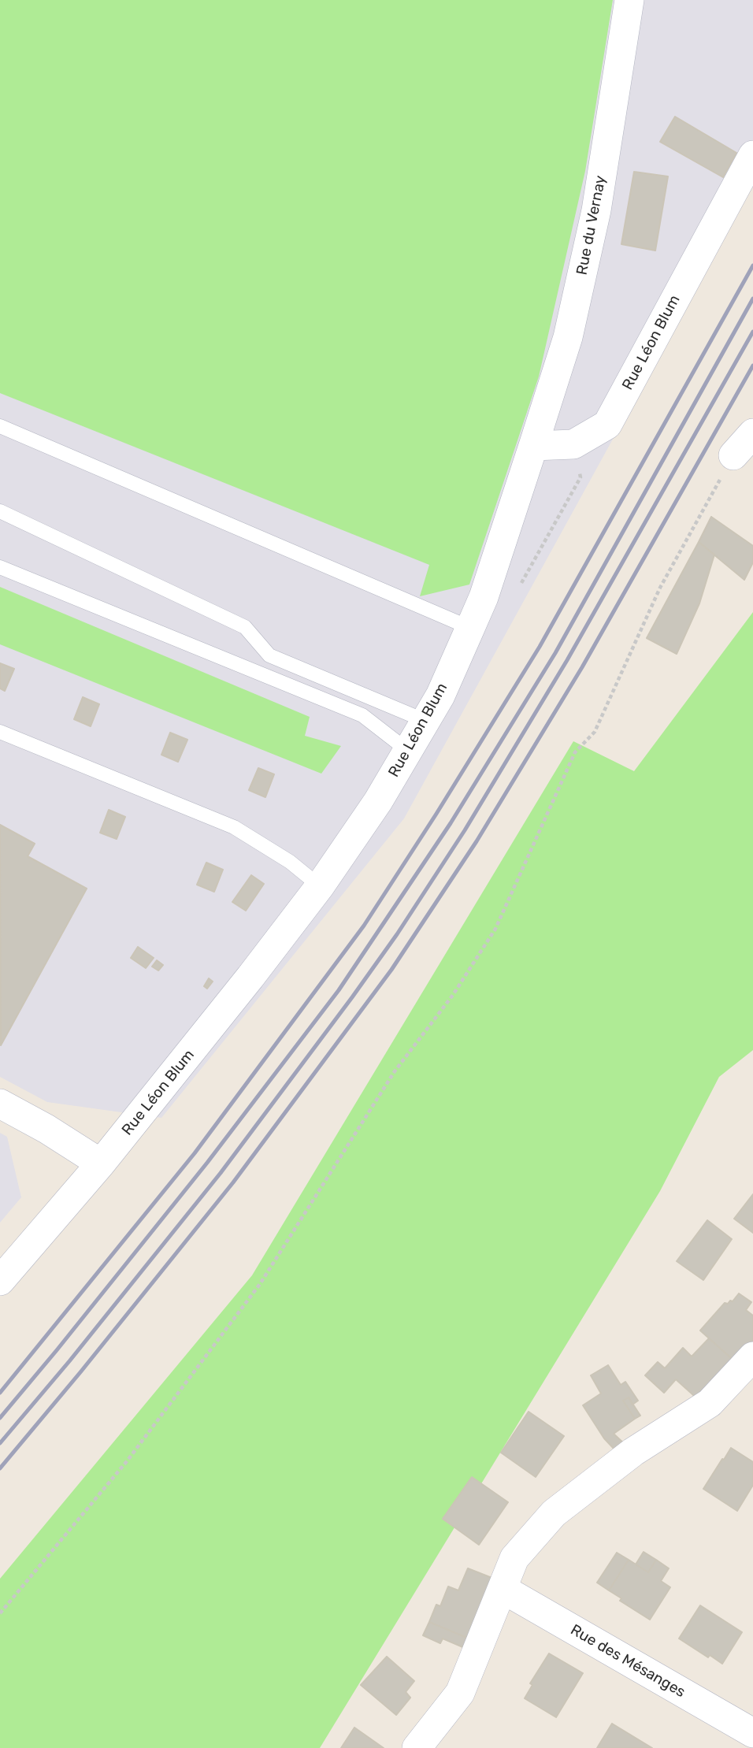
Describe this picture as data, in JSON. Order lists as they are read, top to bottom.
{
  "streets": {
    "street": ["Rue du Vernay", "Rue Léon Blum", "Rue des Mésanges"]
  },
  "crossings": [
    ["Rue du Vernay", "Rue Léon Blum"]
  ]
}
